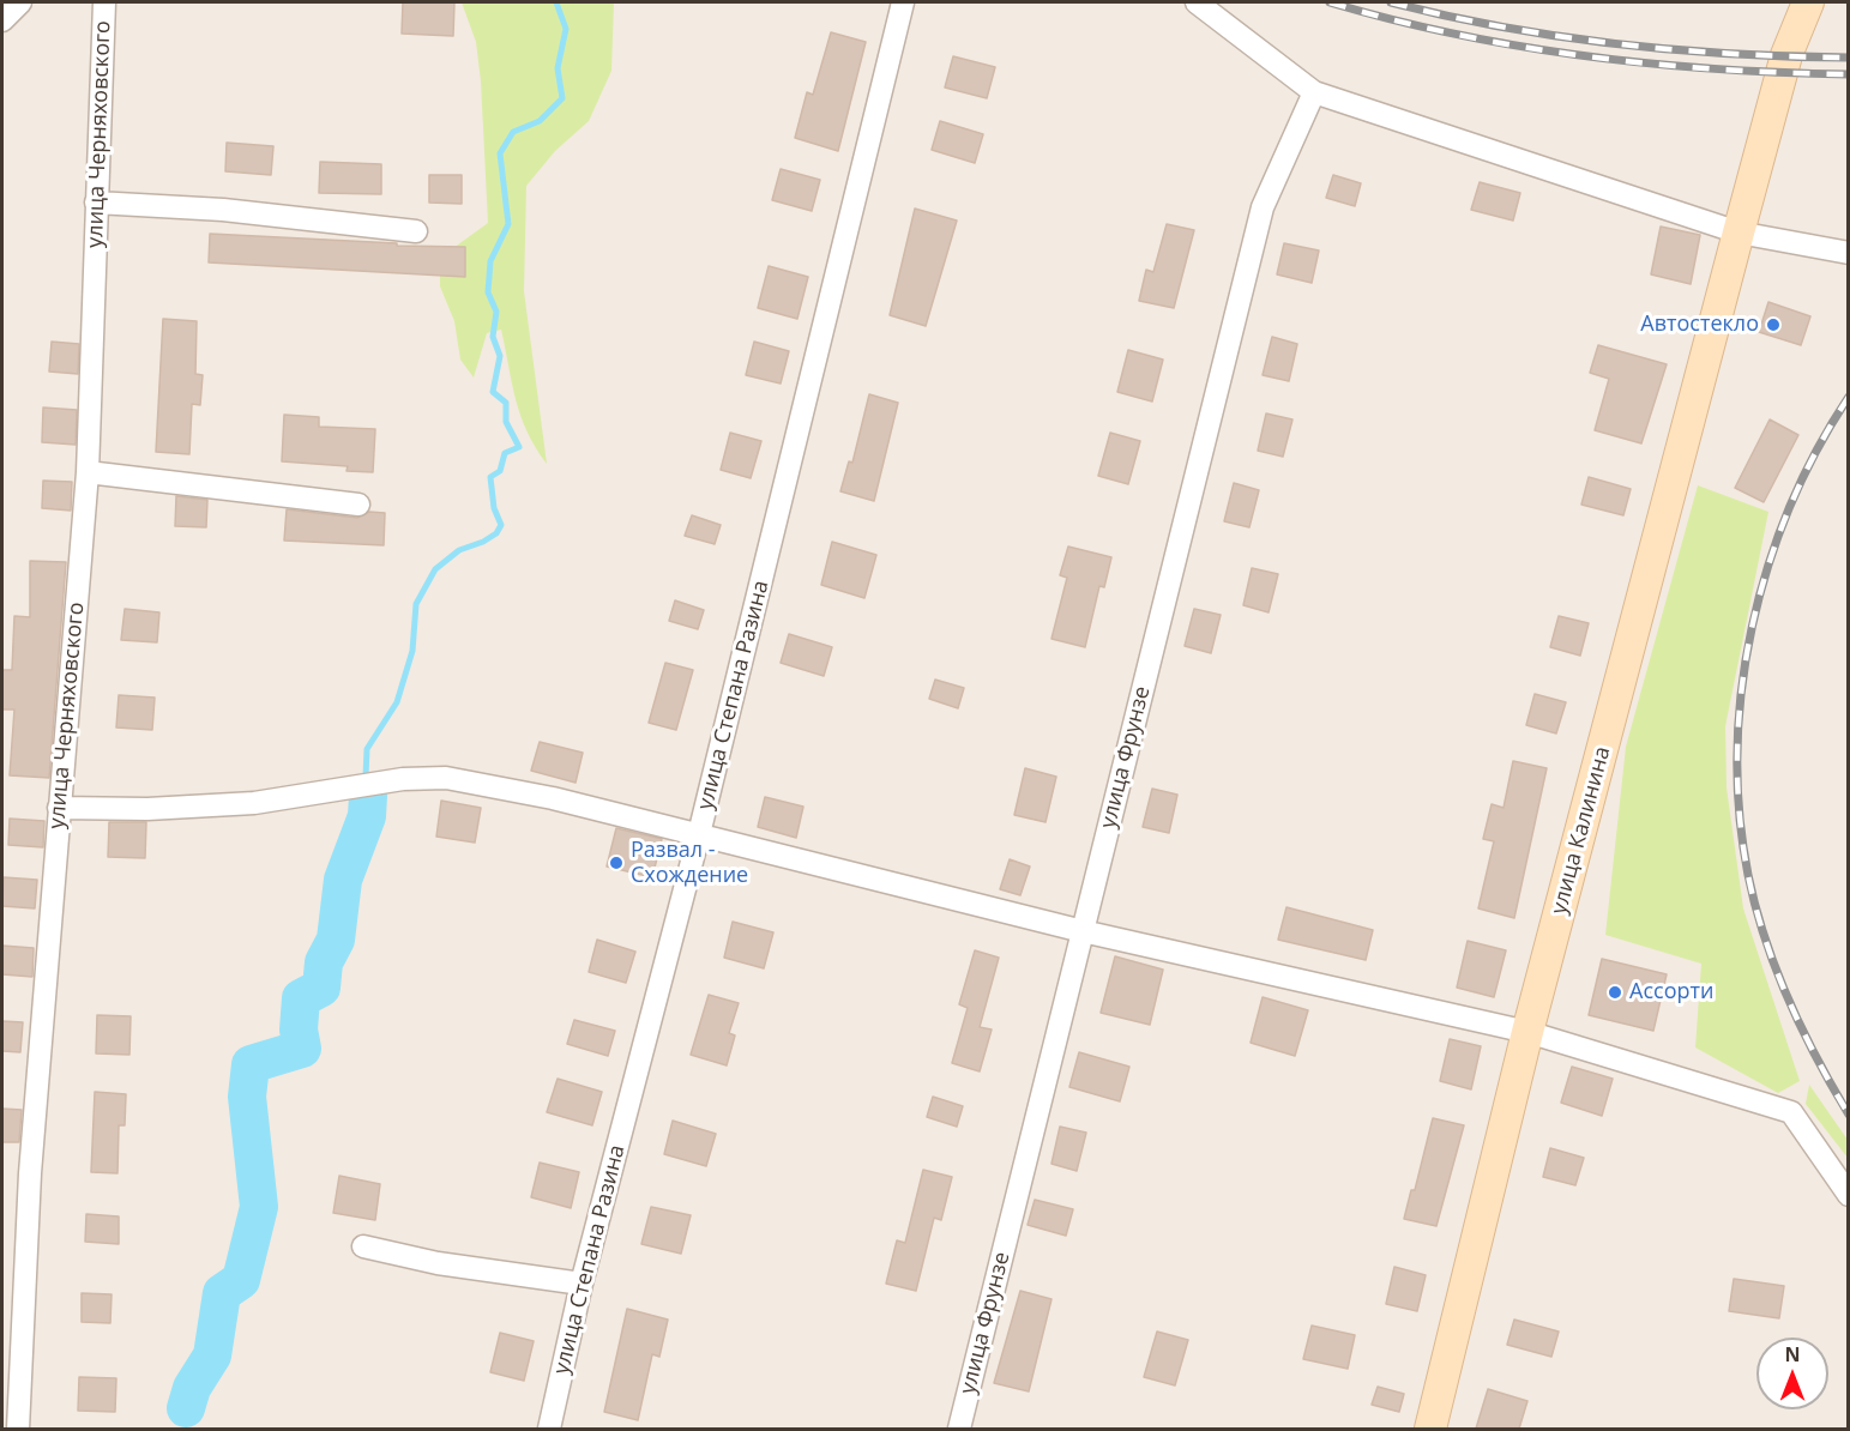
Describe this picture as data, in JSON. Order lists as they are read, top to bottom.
{
  "streets": {
    "street": [
      "улица Черняховского",
      "улица Степана Разина",
      "улица Фрунзе",
      "улица Калинина"
    ]
  },
  "places": ["Автостекло", "Развал - Схождение", "Ассорти"],
  "north": "top"
}
